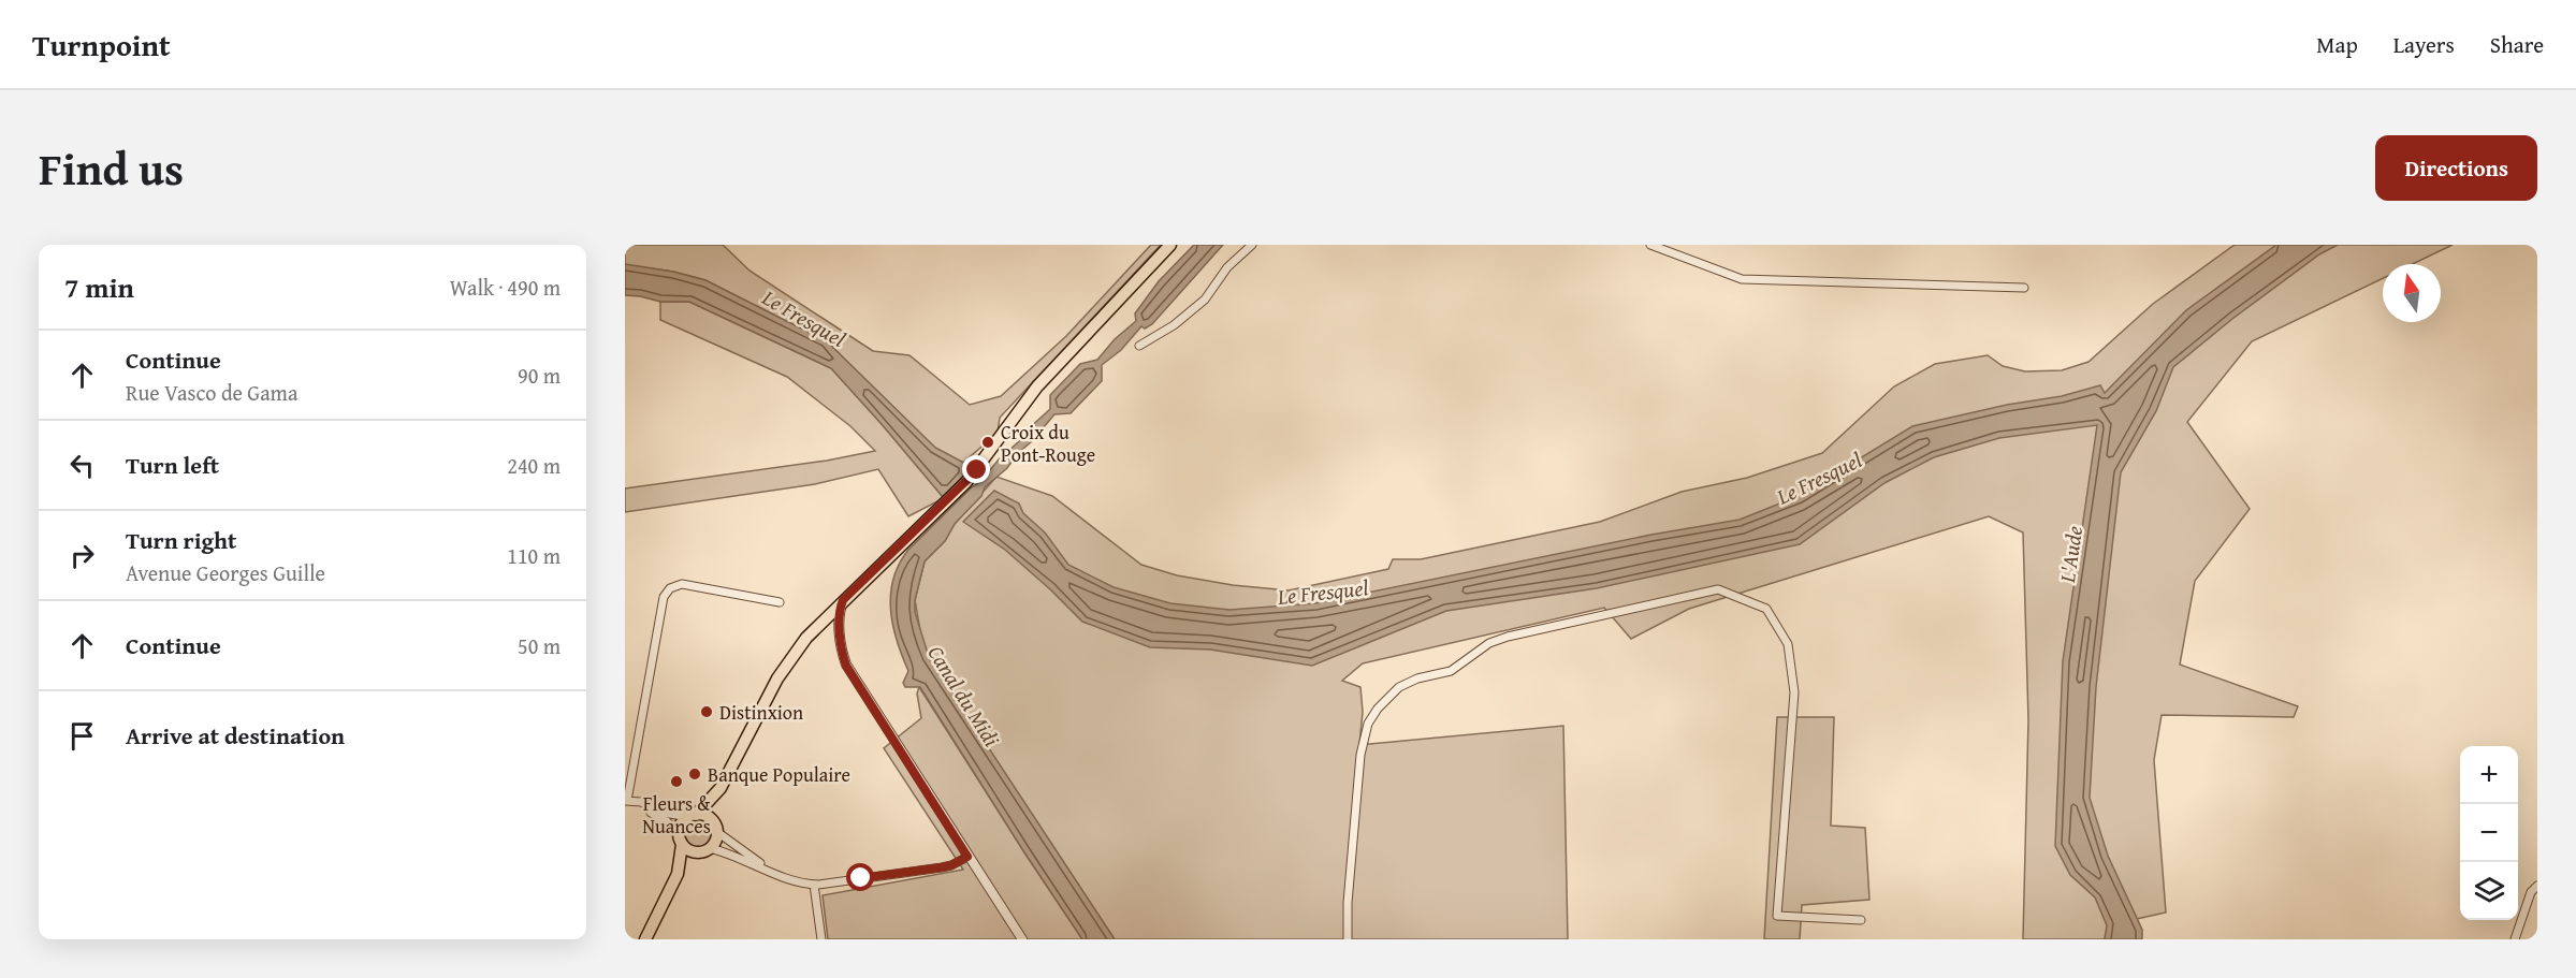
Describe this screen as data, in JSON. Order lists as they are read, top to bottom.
{
  "water": ["Le Fresquel", "L'Aude", "Canal du Midi"],
  "places": [
    "Croix du Pont-Rouge",
    "Distinxion",
    "Banque Populaire",
    "Fleurs & Nuances"
  ],
  "north": "top",
  "page": {
    "header": "Turnpoint",
    "nav": ["Map", "Layers", "Share"],
    "title": "Find us",
    "buttons": "Directions",
    "heading": ["7 min", "Walk · 490 m"],
    "list": [
      ["Continue", "Rue Vasco de Gama", "90 m"],
      ["Turn left", "240 m"],
      ["Turn right", "Avenue Georges Guille", "110 m"],
      ["Continue", "50 m"],
      "Arrive at destination"
    ],
    "map_buttons": ["+", "−"]
  }
}
